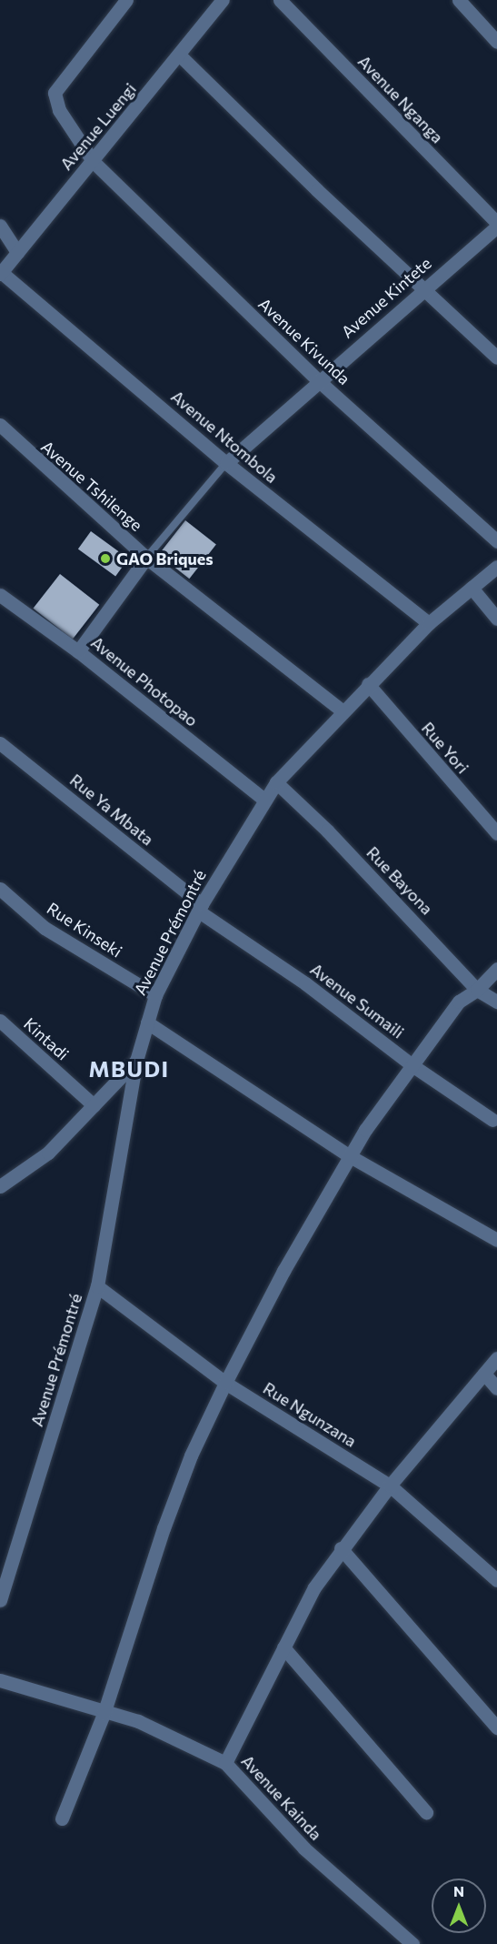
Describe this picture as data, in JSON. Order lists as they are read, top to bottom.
{
  "streets": {
    "street": [
      "Avenue Nganga",
      "Avenue Luengi",
      "Avenue Kintete",
      "Avenue Kivunda",
      "Avenue Ntombola",
      "Avenue Tshilenge",
      "Avenue Photopao",
      "Rue Yori",
      "Rue Ya Mbata",
      "Rue Bayona",
      "Rue Kinseki",
      "Avenue Prémontré",
      "Avenue Sumaili",
      "Kintadi",
      "Rue Ngunzana",
      "Avenue Kainda"
    ]
  },
  "crossings": [
    ["Avenue Nganga", "Avenue Kintete"],
    ["Avenue Luengi", "Avenue Kivunda"],
    ["Avenue Luengi", "Avenue Ntombola"],
    ["Avenue Kintete", "Avenue Kivunda"],
    ["Avenue Kintete", "Avenue Ntombola"],
    ["Avenue Ntombola", "Avenue Prémontré"],
    ["Avenue Tshilenge", "Avenue Prémontré"],
    ["Avenue Photopao", "Avenue Prémontré"],
    ["Rue Yori", "Avenue Prémontré"],
    ["Rue Ya Mbata", "Avenue Prémontré"],
    ["Rue Ya Mbata", "Avenue Sumaili"],
    ["Rue Bayona", "Avenue Prémontré"],
    ["Rue Kinseki", "Avenue Prémontré"],
    ["Avenue Prémontré", "Avenue Sumaili"],
    ["Avenue Prémontré", "Rue Ngunzana"]
  ],
  "districts": ["MBUDI"],
  "places": ["GAO Briques"],
  "north": "top"
}
